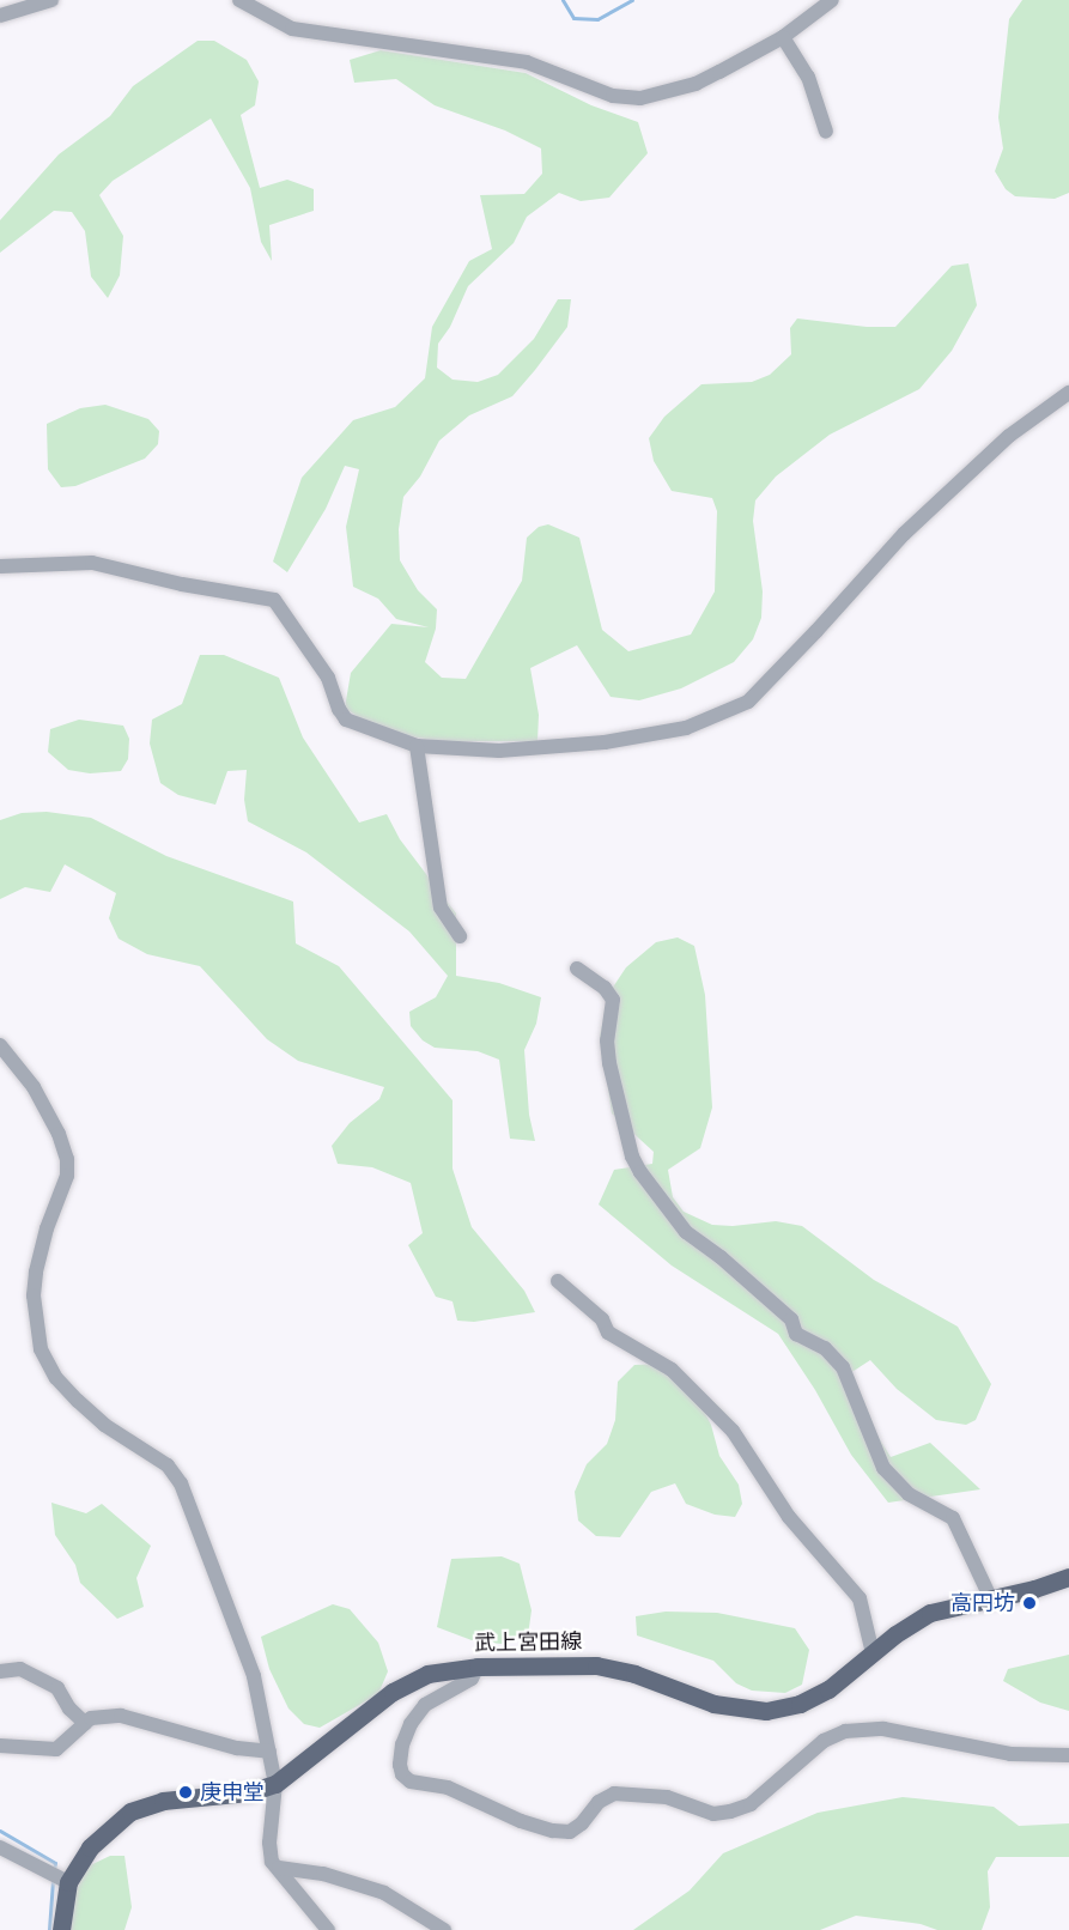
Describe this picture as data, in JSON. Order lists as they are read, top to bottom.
{
  "streets": {
    "main road": ["武上宮田線"]
  },
  "places": ["高円坊", "庚申堂"]
}
